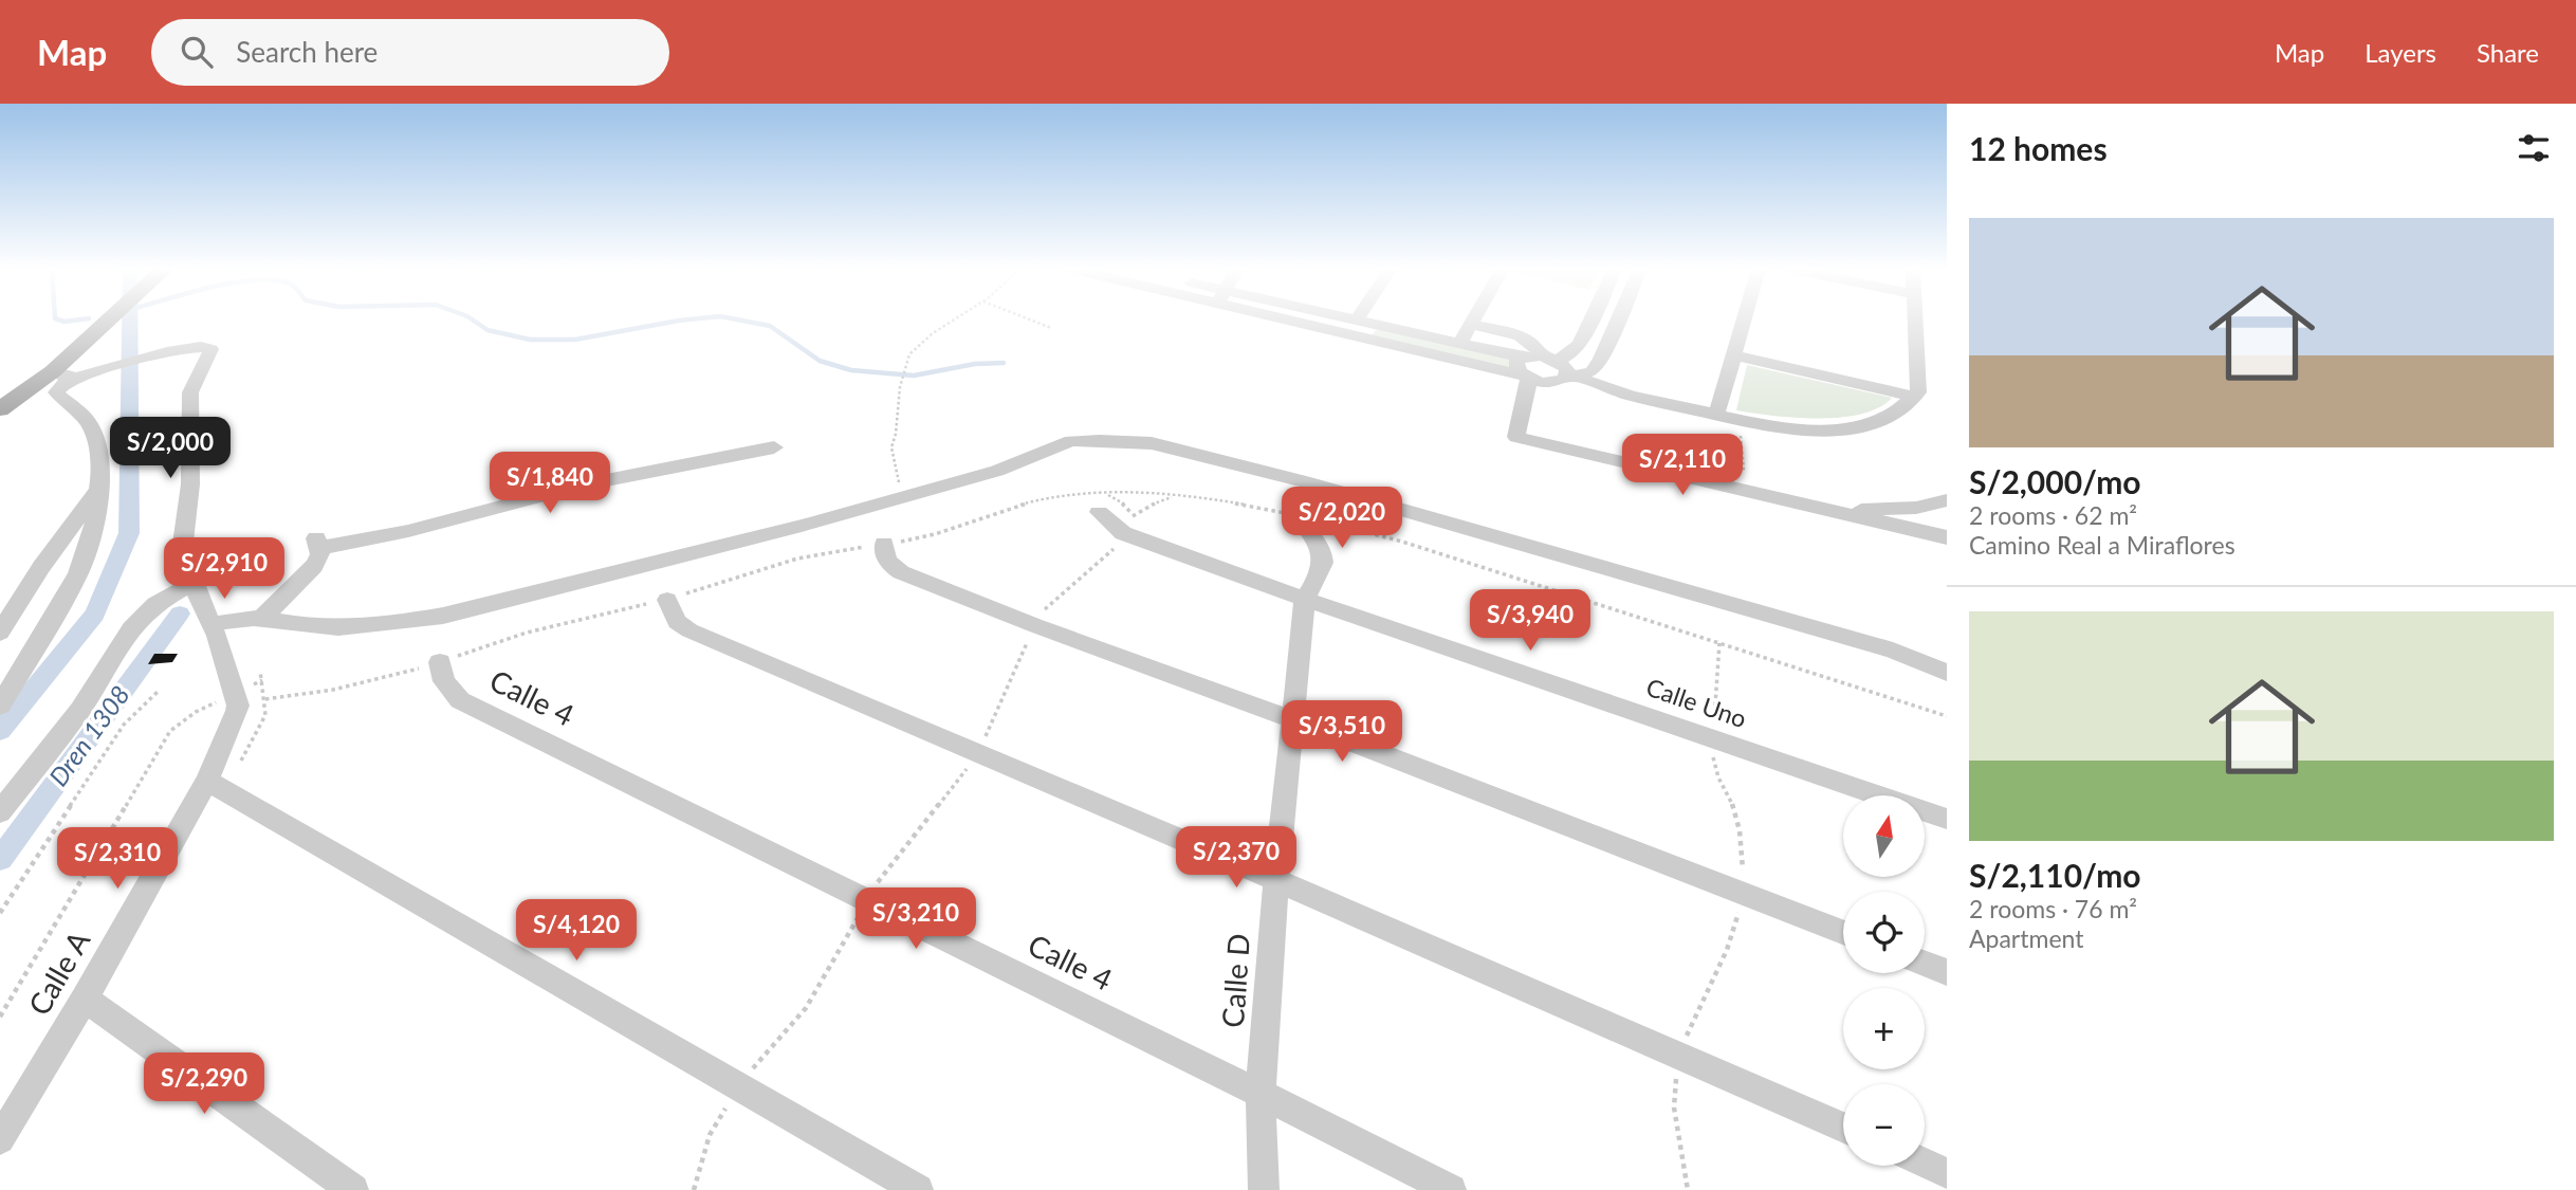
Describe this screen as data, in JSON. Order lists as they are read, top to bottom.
{
  "streets": {
    "street": [
      "Calle 4",
      "Calle Uno",
      "Calle A",
      "Calle D"
    ]
  },
  "crossings": [
    ["Calle 4", "Calle D"],
    ["Calle Uno", "Calle D"]
  ],
  "water": ["Dren 1308"],
  "north": "top",
  "page": {
    "header": "Map",
    "search": "Search here",
    "nav": ["Map", "Layers", "Share"],
    "heading": "12 homes",
    "list": [
      {
        "name": "S/2,000/mo",
        "note": "2 rooms · 62 m² · Camino Real a Miraflores"
      },
      {
        "name": "S/2,110/mo",
        "note": "2 rooms · 76 m² · Apartment"
      }
    ],
    "price": [
      "S/2,000",
      "S/2,110",
      "S/1,840",
      "S/2,020",
      "S/2,910",
      "S/3,940",
      "S/3,510",
      "S/2,370",
      "S/2,310",
      "S/3,210",
      "S/4,120",
      "S/2,290"
    ],
    "map_buttons": ["+", "−"]
  }
}
